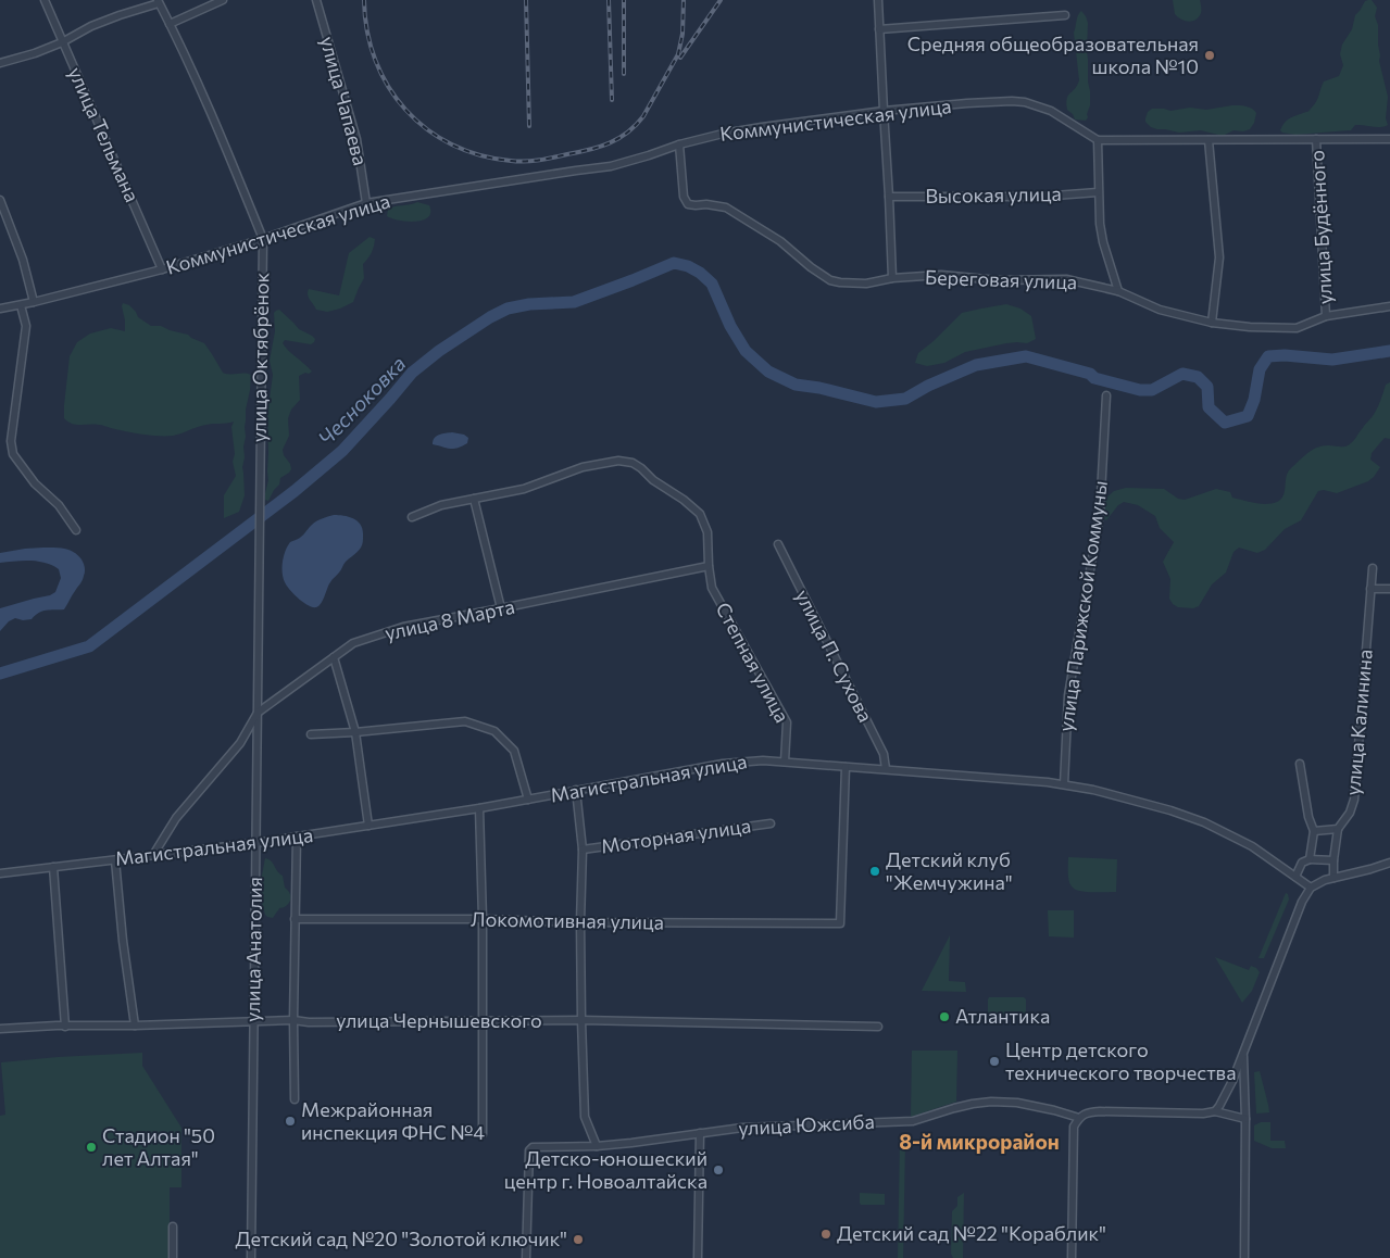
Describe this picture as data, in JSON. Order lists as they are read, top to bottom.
{
  "streets": {
    "street": [
      "улица Чапаева",
      "Коммунистическая улица",
      "улица Тельмана",
      "Высокая улица",
      "улица Будённого",
      "Береговая улица",
      "улица Октябрёнок",
      "улица Парижской Коммуны",
      "улица 8 Марта",
      "улица П. Сухова",
      "Степная улица",
      "улица Калинина",
      "Магистральная улица",
      "Моторная улица",
      "Локомотивная улица",
      "улица Анатолия",
      "улица Чернышевского",
      "улица Южсиба"
    ]
  },
  "crossings": [
    ["улица Чапаева", "Коммунистическая улица"],
    ["Коммунистическая улица", "улица Тельмана"],
    ["Коммунистическая улица", "Береговая улица"],
    ["Коммунистическая улица", "улица Октябрёнок"],
    ["улица Будённого", "Береговая улица"],
    ["улица Октябрёнок", "улица Анатолия"],
    ["улица Парижской Коммуны", "Магистральная улица"],
    ["улица 8 Марта", "Степная улица"],
    ["улица 8 Марта", "Магистральная улица"],
    ["улица 8 Марта", "улица Анатолия"],
    ["улица П. Сухова", "Магистральная улица"],
    ["Степная улица", "Магистральная улица"],
    ["Магистральная улица", "Локомотивная улица"],
    ["Магистральная улица", "улица Анатолия"],
    ["улица Анатолия", "улица Чернышевского"]
  ],
  "districts": ["8-й микрорайон"],
  "water": ["Чесноковка"],
  "places": [
    "Средняя общеобразовательная школа №10",
    "Детский клуб \"Жемчужина\"",
    "Атлантика",
    "Центр детского технического творчества",
    "Межрайонная инспекция ФНС №4",
    "Стадион \"50 лет Алтая\"",
    "Детско-юношеский центр г. Новоалтайска",
    "Детский сад №22 \"Кораблик\"",
    "Детский сад №20 \"Золотой ключик\""
  ]
}
